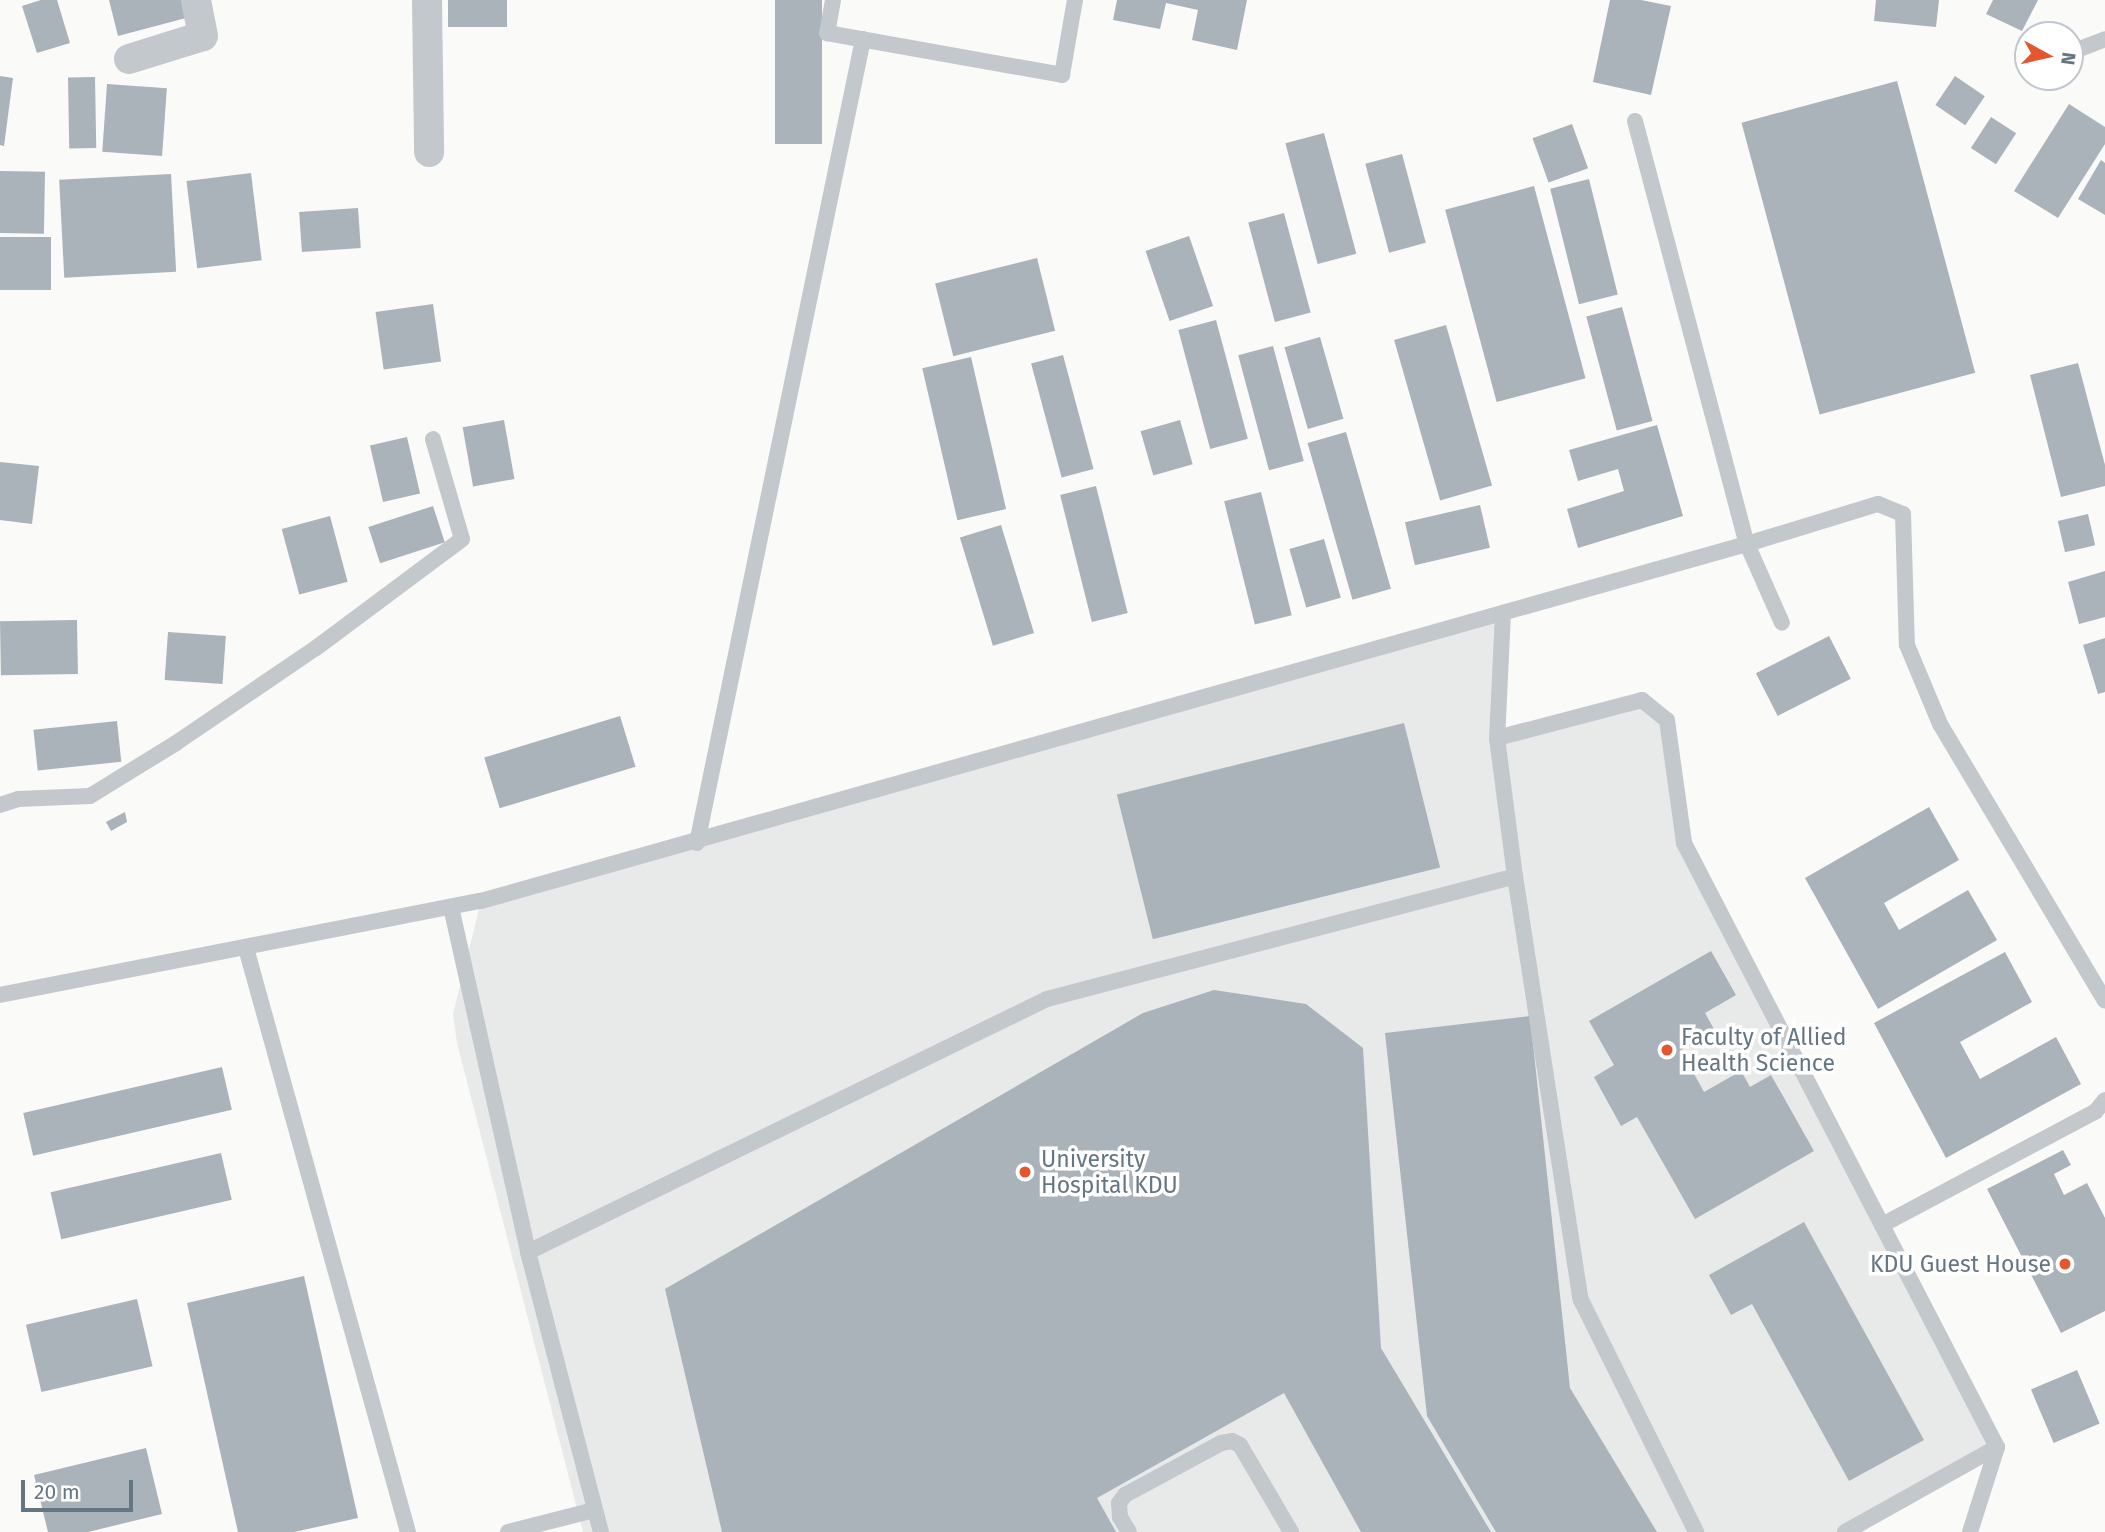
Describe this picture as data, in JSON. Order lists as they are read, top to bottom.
{
  "places": ["Faculty of Allied Health Science", "University Hospital KDU", "KDU Guest House"],
  "scale_bar": "20 m",
  "north": "right"
}
